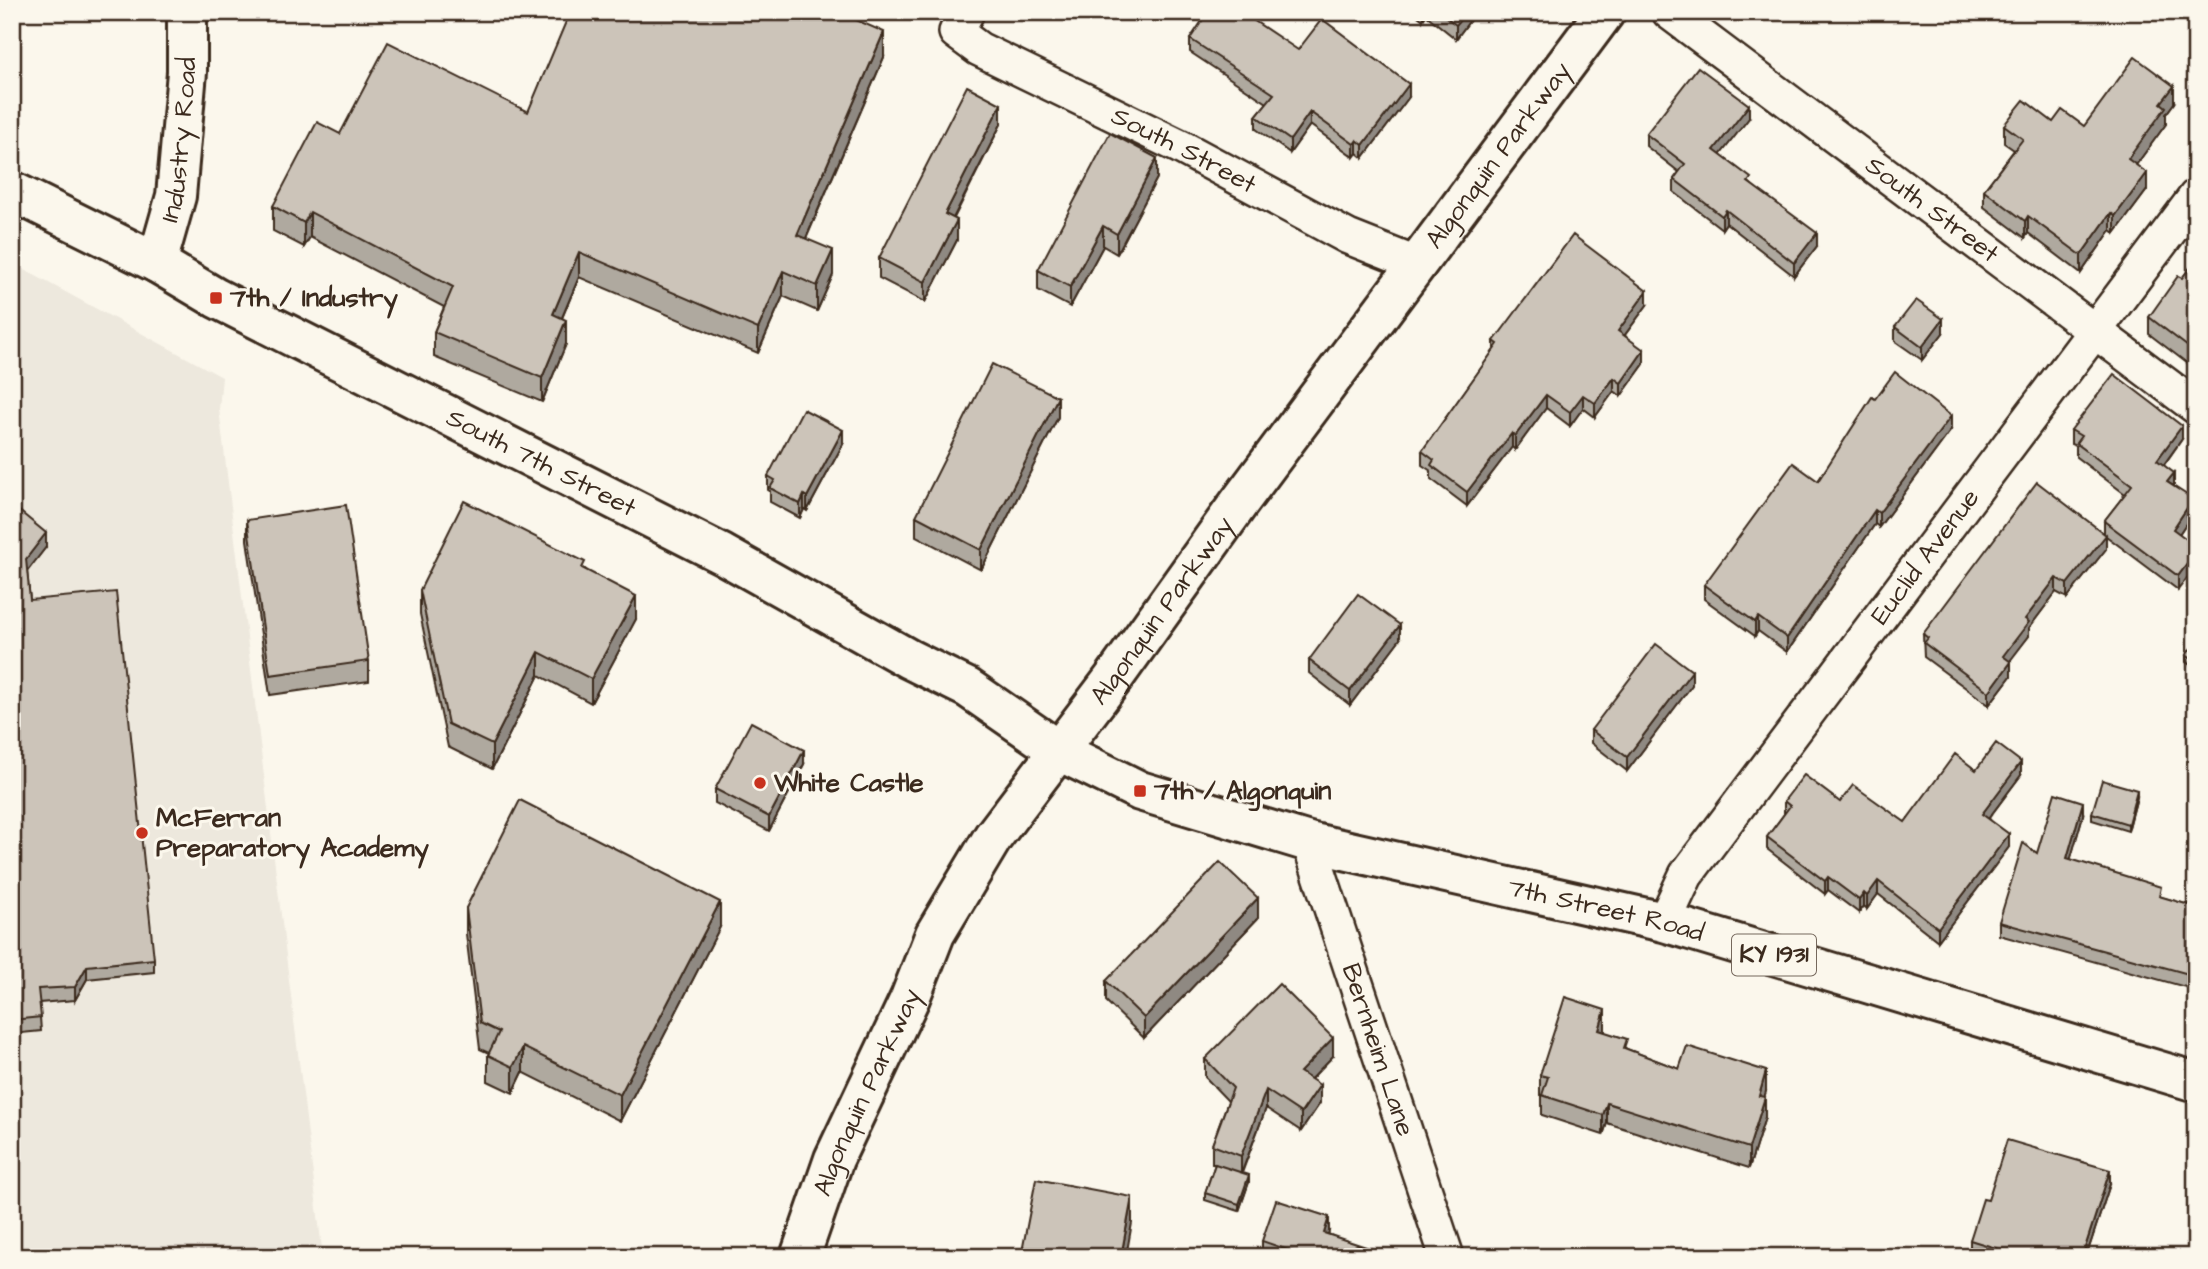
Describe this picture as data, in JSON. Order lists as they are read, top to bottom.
{
  "streets": {
    "main road": [
      "Industry Road",
      "Algonquin Parkway",
      "South 7th Street",
      "7th Street Road",
      "KY 1931"
    ],
    "street": ["South Street", "Euclid Avenue", "Bernheim Lane"]
  },
  "crossings": [
    ["Industry Road", "South 7th Street"],
    ["South Street", "Algonquin Parkway"],
    ["South Street", "Euclid Avenue"],
    ["Algonquin Parkway", "South 7th Street"],
    ["Algonquin Parkway", "7th Street Road"],
    ["South 7th Street", "7th Street Road"],
    ["Euclid Avenue", "7th Street Road"],
    ["7th Street Road", "Bernheim Lane"]
  ],
  "places": {
    "transit": ["7th / Industry", "7th / Algonquin"],
    "other": ["White Castle", "McFerran Preparatory Academy"]
  }
}
